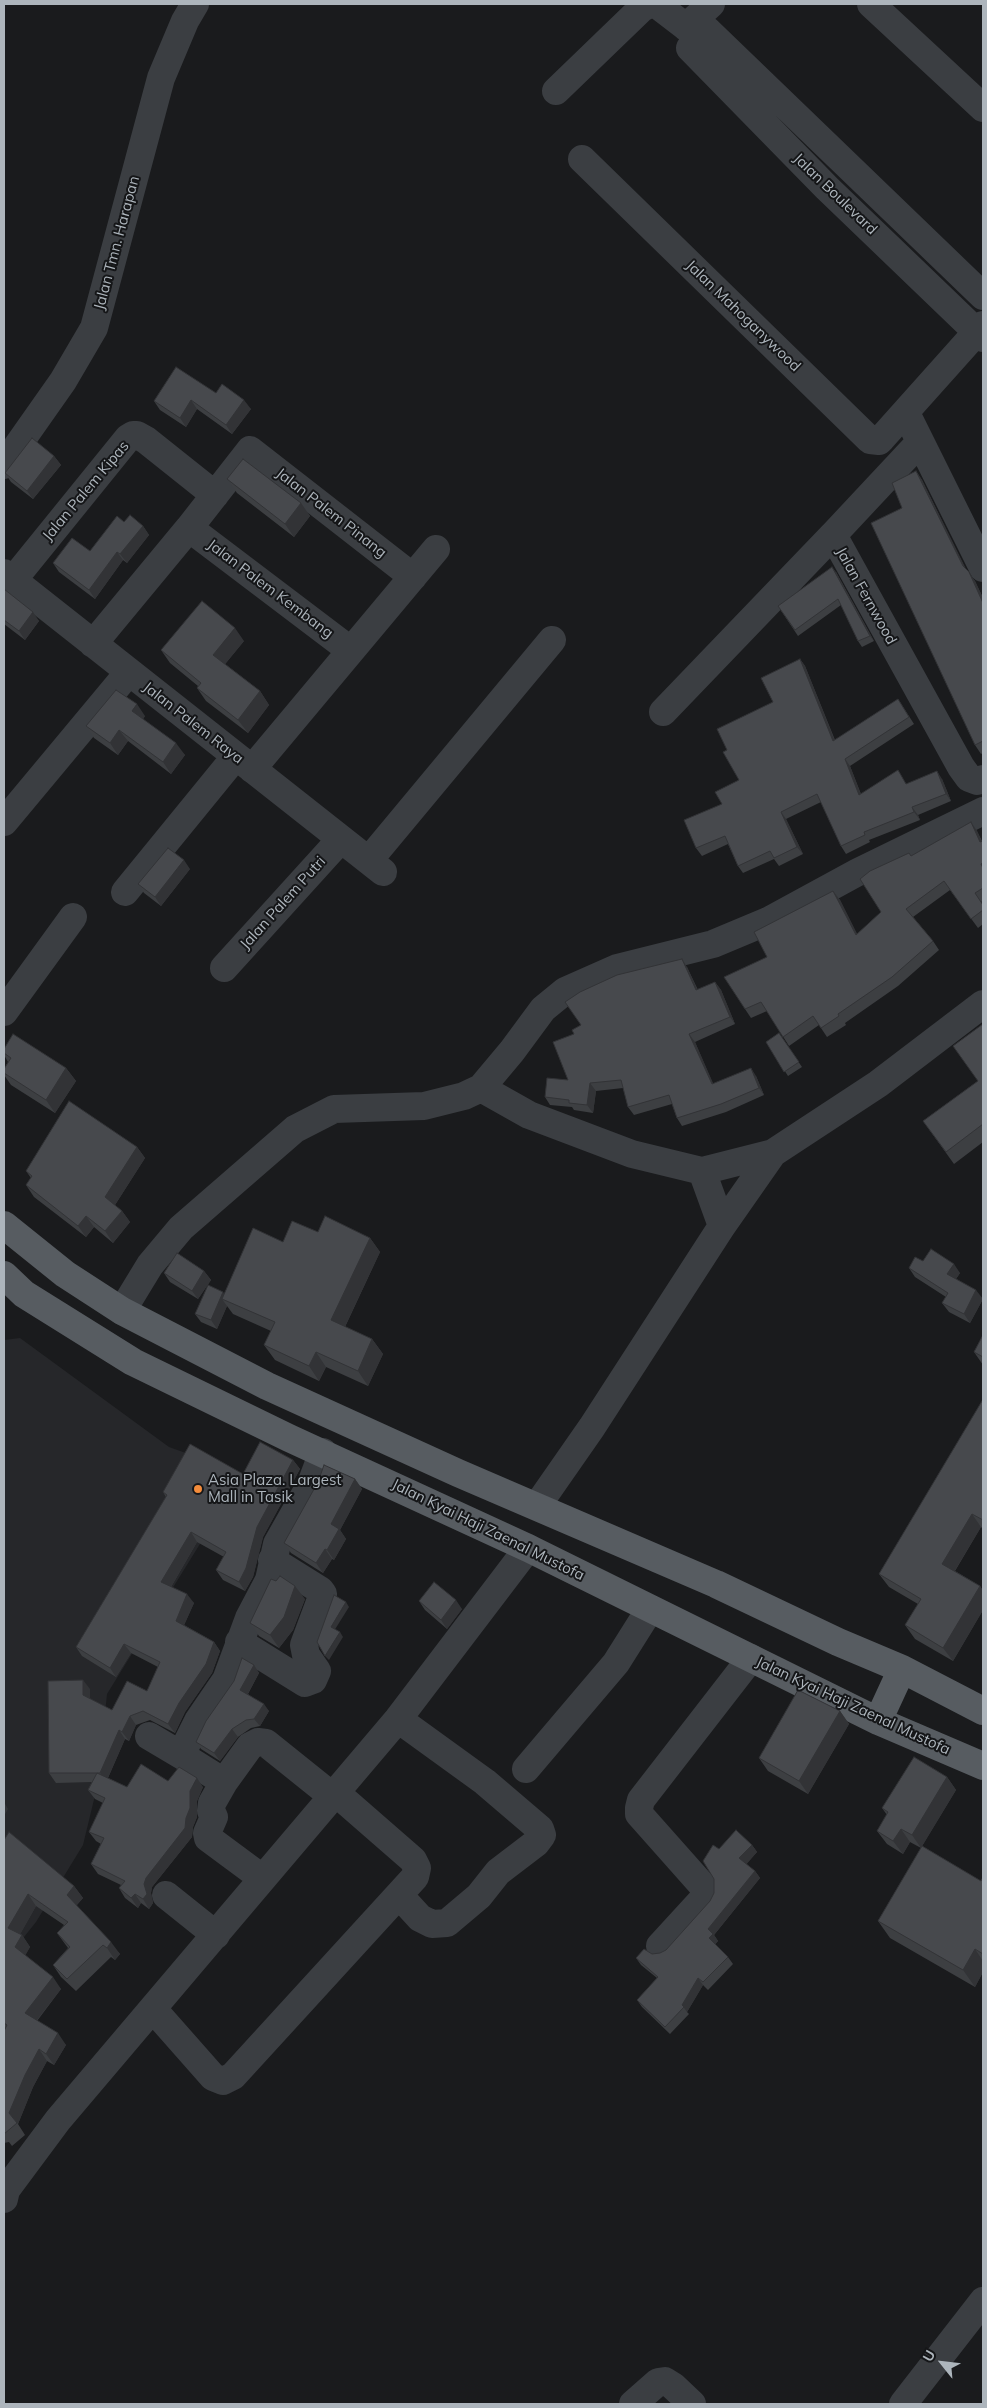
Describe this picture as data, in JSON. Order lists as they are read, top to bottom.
{
  "streets": {
    "main road": ["Jalan Kyai Haji Zaenal Mustofa"],
    "street": [
      "Jalan Boulevard",
      "Jalan Tmn. Harapan",
      "Jalan Mahoganywood",
      "Jalan Palem Kipas",
      "Jalan Palem Pinang",
      "Jalan Palem Kembang",
      "Jalan Fernwood",
      "Jalan Palem Raya",
      "Jalan Palem Putri"
    ]
  },
  "crossings": [
    ["Jalan Palem Kipas", "Jalan Palem Pinang"],
    ["Jalan Palem Kipas", "Jalan Palem Raya"],
    ["Jalan Palem Raya", "Jalan Palem Putri"]
  ],
  "places": ["Asia Plaza. Largest Mall in Tasik"],
  "north": "top left"
}
